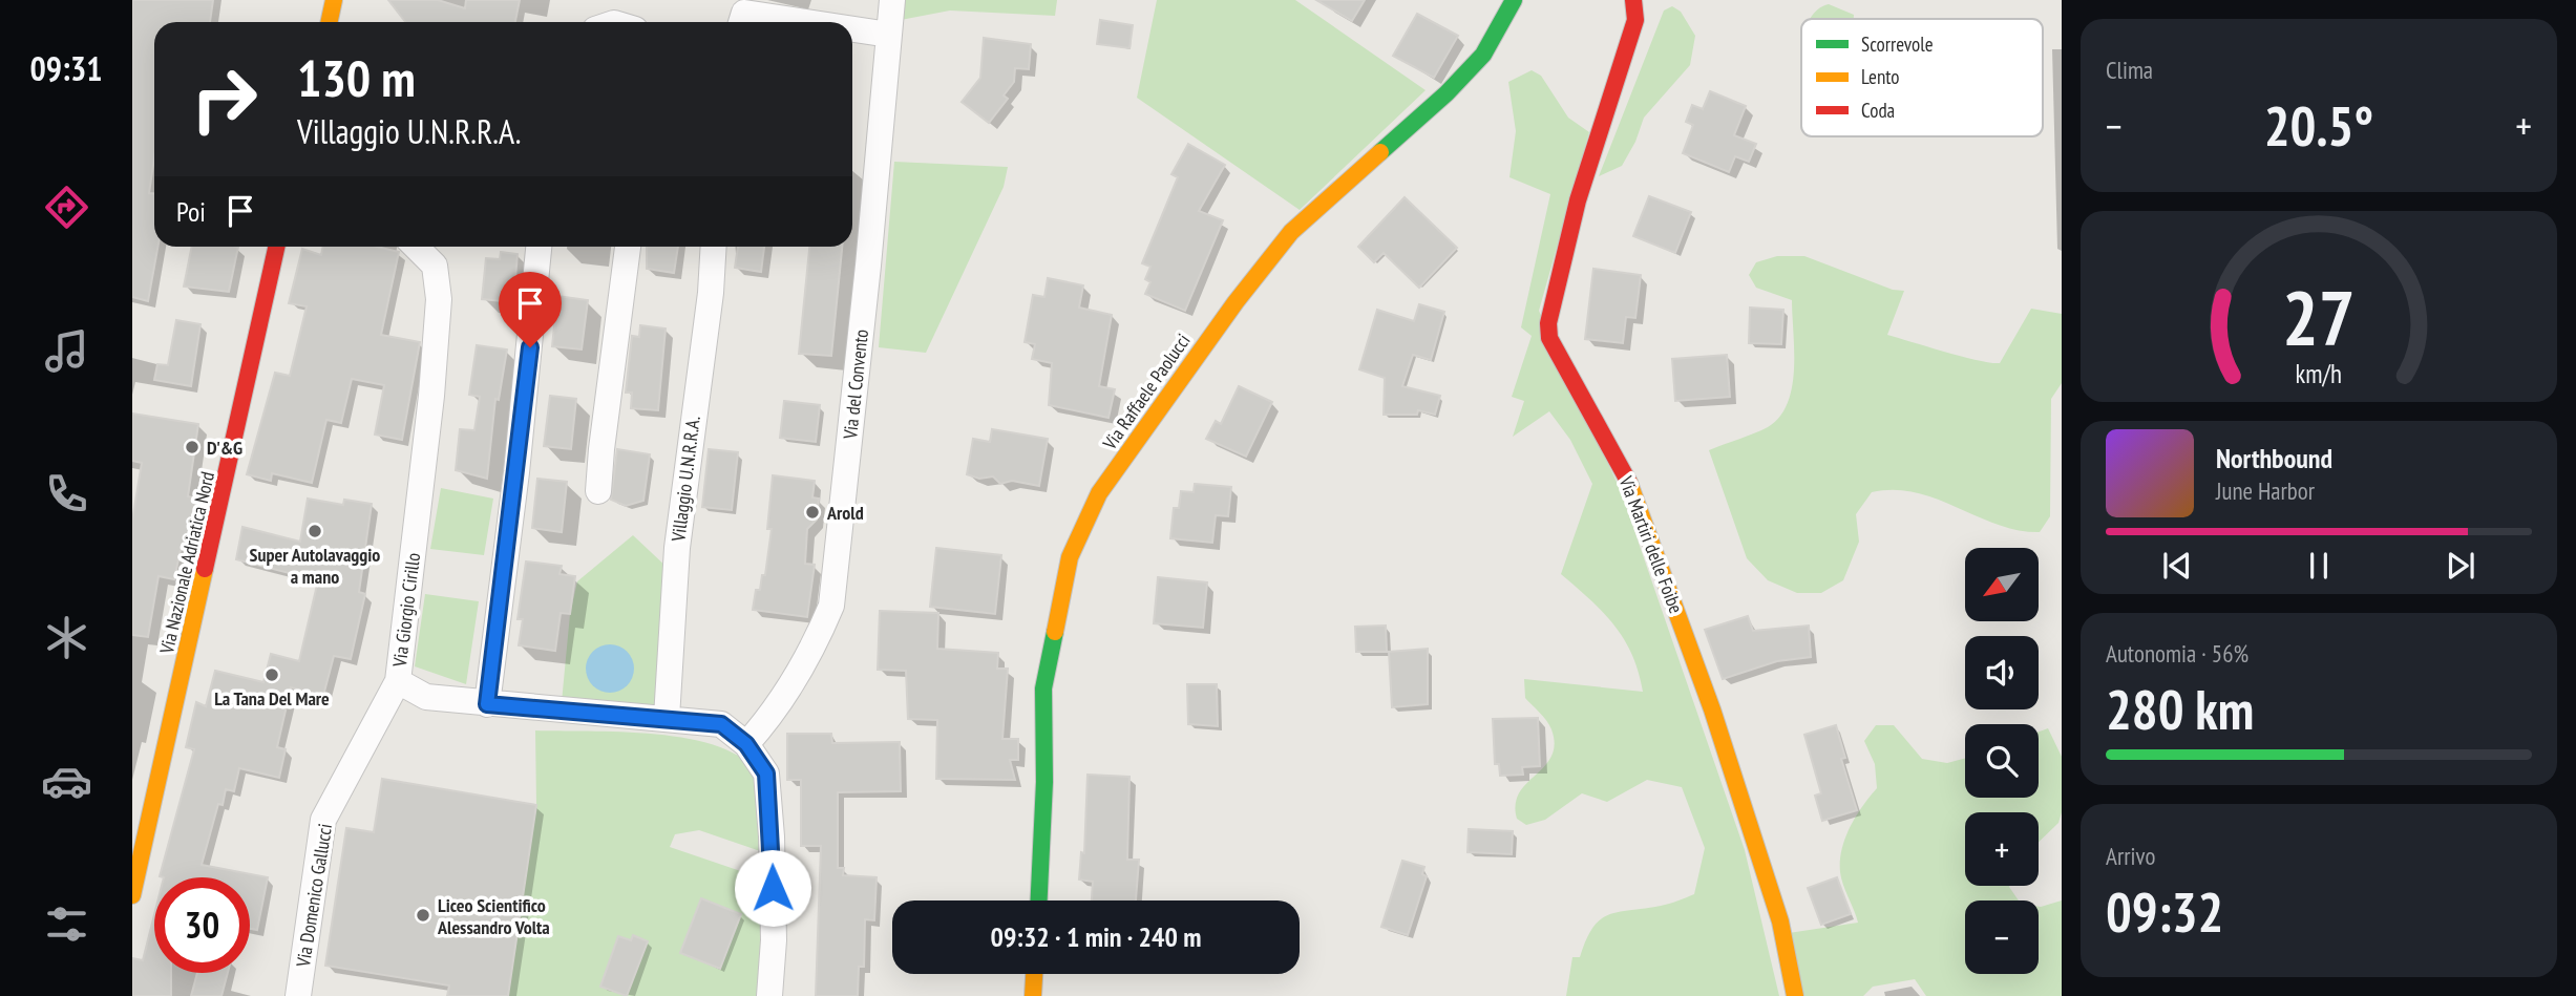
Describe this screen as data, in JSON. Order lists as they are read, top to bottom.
{
  "streets": {
    "main road": ["Via Raffaele Paolucci", "Via Martiri delle Foibe", "Via Nazionale Adriatica Nord"],
    "street": [
      "Via del Convento",
      "Villaggio U.N.R.R.A.",
      "Via Giorgio Cirillo",
      "Via Domenico Gallucci"
    ]
  },
  "crossings": [
    ["Via del Convento", "Via Giorgio Cirillo"],
    ["Villaggio U.N.R.R.A.", "Via Giorgio Cirillo"],
    ["Via Giorgio Cirillo", "Via Domenico Gallucci"]
  ],
  "places": [
    "D'&G",
    "Arold",
    "Super Autolavaggio a mano",
    "La Tana Del Mare",
    "Liceo Scientifico Alessandro Volta"
  ],
  "legend": ["Scorrevole", "Lento", "Coda"],
  "north": "bottom left",
  "page": {
    "tabs": "09:31",
    "tile": [
      "Clima",
      ["Autonomia · 56%", "280 km"],
      ["Arrivo", "09:32"]
    ],
    "turn": ["130 m", "Villaggio U.N.R.R.A."],
    "heat": ["−", "20.5°", "+"],
    "then": "Poi",
    "song": ["Northbound", "June Harbor"],
    "map_buttons": ["+", "−"],
    "limit": "30",
    "trip": "09:32 · 1 min · 240 m",
    "gauge": ["27", "km/h"]
  }
}
